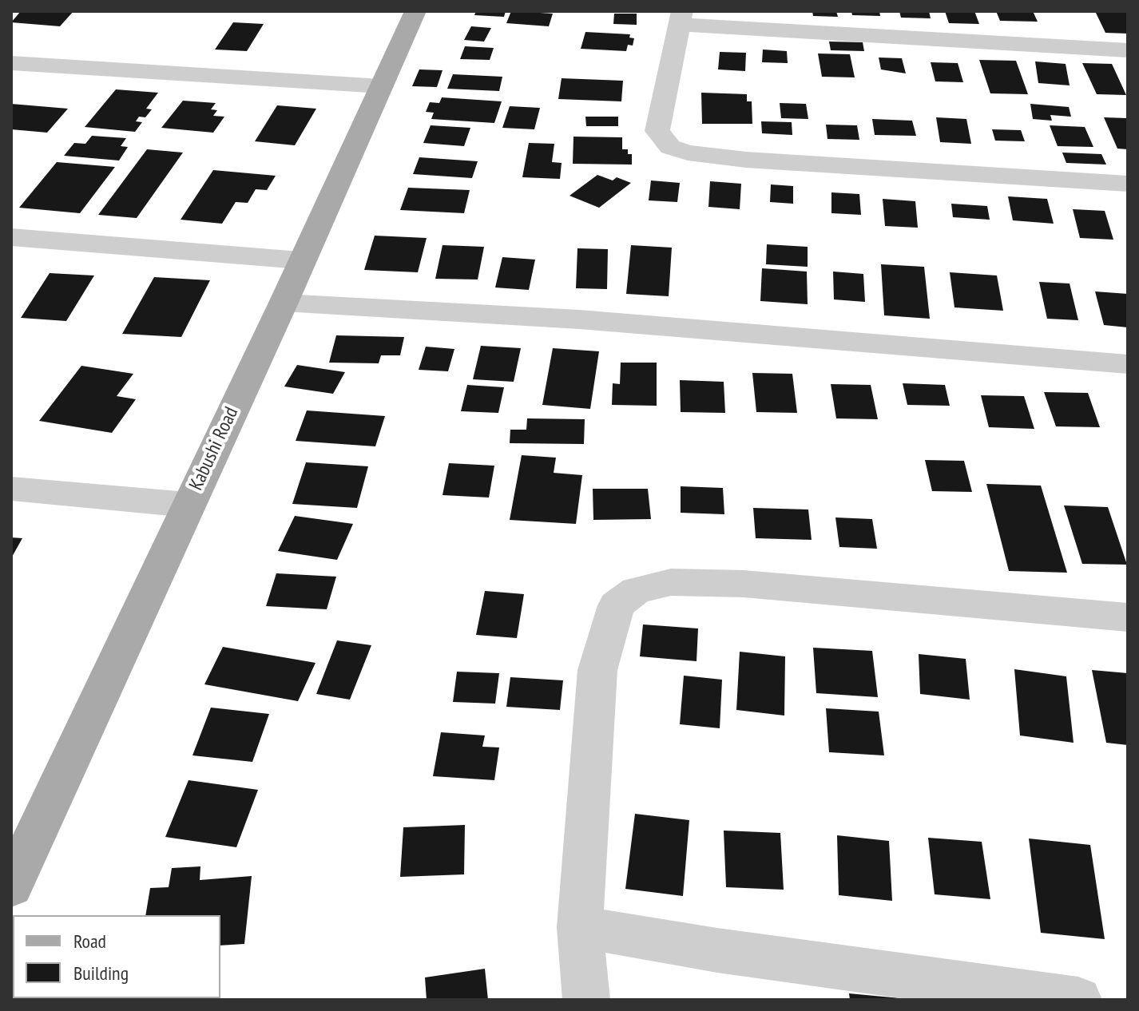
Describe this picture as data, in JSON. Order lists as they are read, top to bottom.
{
  "streets": {
    "main road": ["Kabushi Road"]
  },
  "legend": ["Road", "Building"]
}
